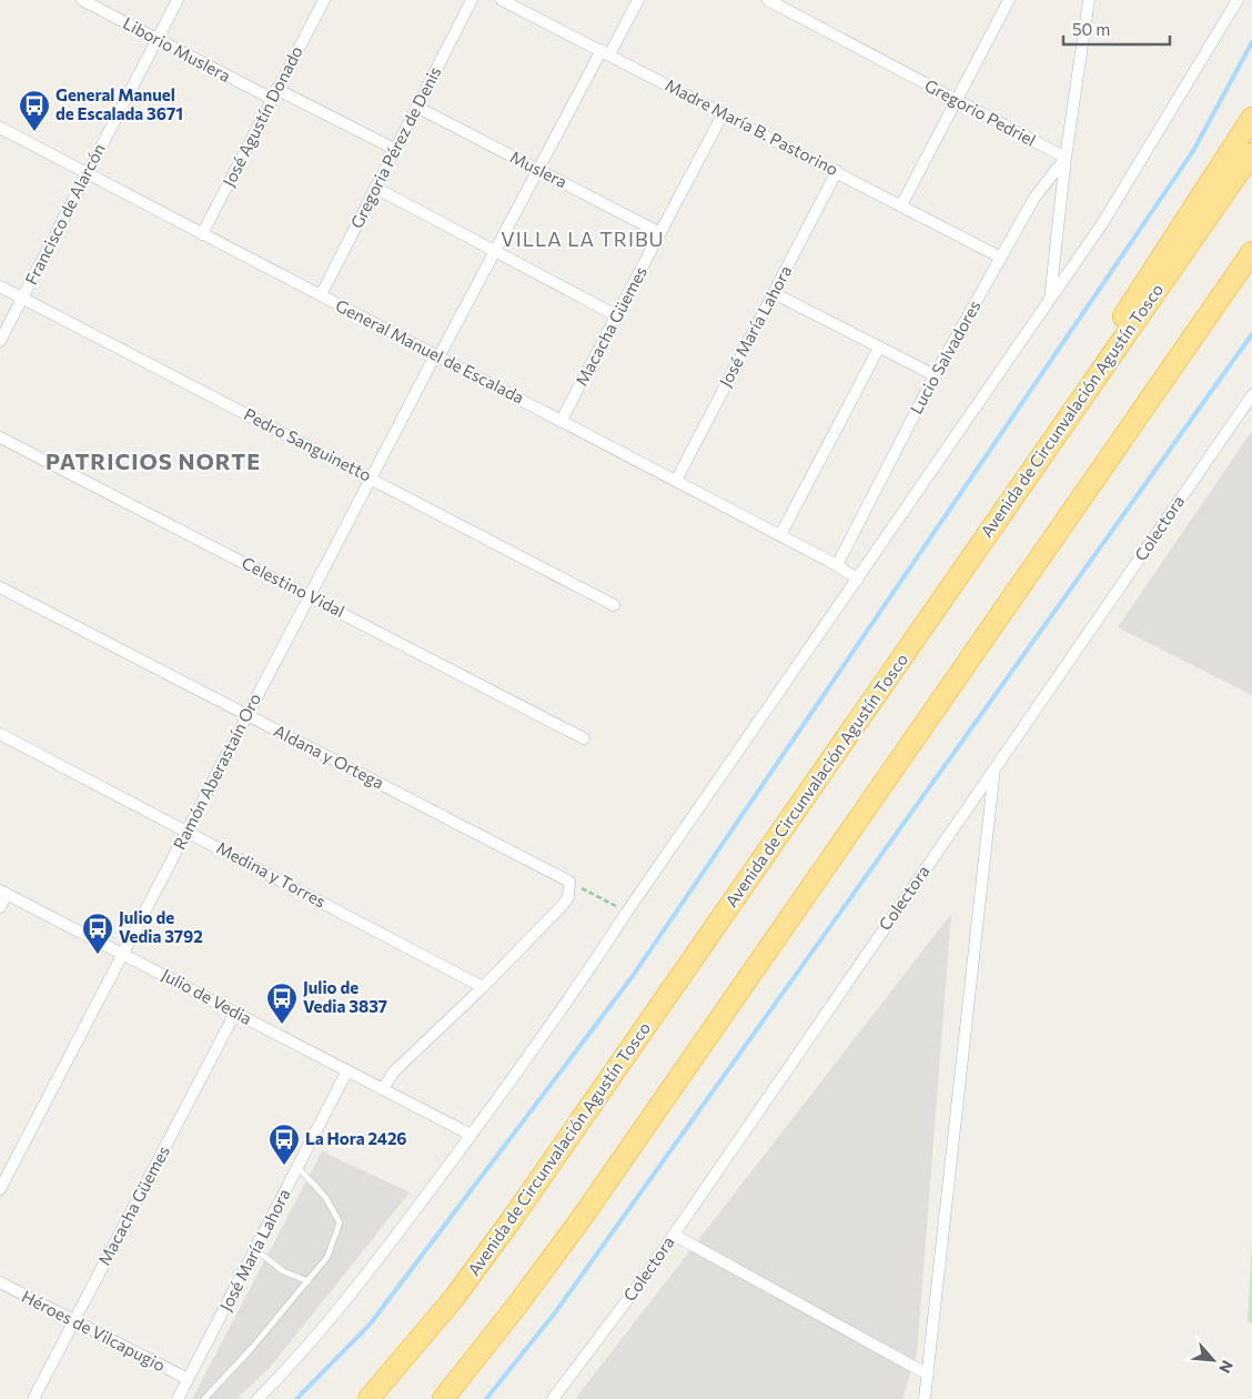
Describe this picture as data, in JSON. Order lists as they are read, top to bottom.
{
  "streets": {
    "highway": ["Avenida de Circunvalación Agustín Tosco"],
    "street": [
      "Liborio Muslera",
      "Gregorio Pedriel",
      "José Agustín Donado",
      "Madre María B. Pastorino",
      "Gregoria Pérez de Denis",
      "Muslera",
      "Francisco de Alarcón",
      "Macacha Güemes",
      "José María Lahora",
      "General Manuel de Escalada",
      "Lucio Salvadores",
      "Pedro Sanguinetto",
      "Colectora",
      "Celestino Vidal",
      "Aldana y Ortega",
      "Ramón Aberastaín Oro",
      "Medina y Torres",
      "Julio de Vedia",
      "Héroes de Vilcapugio"
    ]
  },
  "crossings": [
    ["Liborio Muslera", "José Agustín Donado"],
    ["Liborio Muslera", "Gregoria Pérez de Denis"],
    ["Liborio Muslera", "Francisco de Alarcón"],
    ["Gregorio Pedriel", "Lucio Salvadores"],
    ["José Agustín Donado", "General Manuel de Escalada"],
    ["Madre María B. Pastorino", "Macacha Güemes"],
    ["Madre María B. Pastorino", "José María Lahora"],
    ["Madre María B. Pastorino", "Lucio Salvadores"],
    ["Madre María B. Pastorino", "Ramón Aberastaín Oro"],
    ["Gregoria Pérez de Denis", "Muslera"],
    ["Gregoria Pérez de Denis", "General Manuel de Escalada"],
    ["Muslera", "Macacha Güemes"],
    ["Muslera", "Ramón Aberastaín Oro"],
    ["Francisco de Alarcón", "General Manuel de Escalada"],
    ["Francisco de Alarcón", "Pedro Sanguinetto"],
    ["Macacha Güemes", "General Manuel de Escalada"],
    ["Macacha Güemes", "Julio de Vedia"],
    ["Macacha Güemes", "Héroes de Vilcapugio"],
    ["José María Lahora", "General Manuel de Escalada"],
    ["José María Lahora", "Julio de Vedia"],
    ["José María Lahora", "Héroes de Vilcapugio"],
    ["General Manuel de Escalada", "Lucio Salvadores"],
    ["General Manuel de Escalada", "Ramón Aberastaín Oro"],
    ["Pedro Sanguinetto", "Ramón Aberastaín Oro"],
    ["Celestino Vidal", "Ramón Aberastaín Oro"],
    ["Aldana y Ortega", "Ramón Aberastaín Oro"],
    ["Ramón Aberastaín Oro", "Medina y Torres"],
    ["Ramón Aberastaín Oro", "Julio de Vedia"]
  ],
  "districts": ["VILLA LA TRIBU", "PATRICIOS NORTE"],
  "places": {
    "bus stop": [
      "General Manuel de Escalada 3671",
      "Julio de Vedia 3792",
      "Julio de Vedia 3837",
      "La Hora 2426"
    ]
  },
  "scale_bar": "50 m",
  "north": "bottom right"
}
